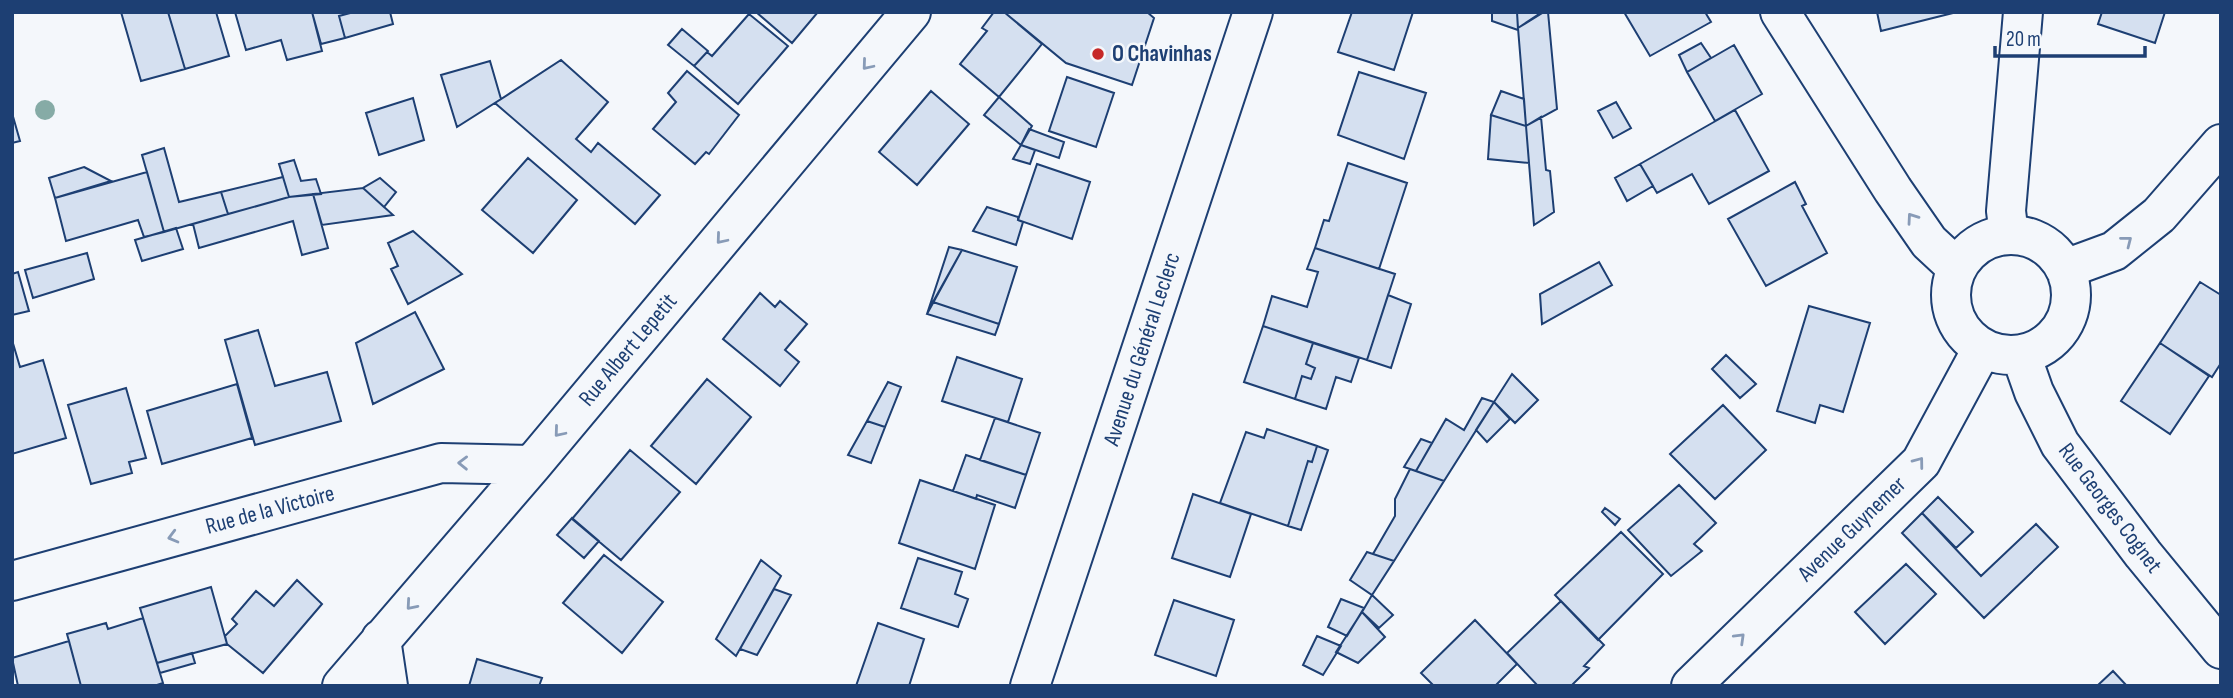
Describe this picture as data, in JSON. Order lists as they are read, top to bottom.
{
  "streets": {
    "street": [
      "Avenue du Général Leclerc",
      "Rue Albert Lepetit",
      "Rue Georges Cognet",
      "Rue de la Victoire",
      "Avenue Guynemer"
    ]
  },
  "crossings": [
    ["Rue Albert Lepetit", "Rue de la Victoire"],
    ["Rue Georges Cognet", "Avenue Guynemer"]
  ],
  "one_way": ["Rue Albert Lepetit", "Rue de la Victoire", "Avenue Guynemer"],
  "places": ["O Chavinhas"],
  "scale_bar": "20 m"
}
